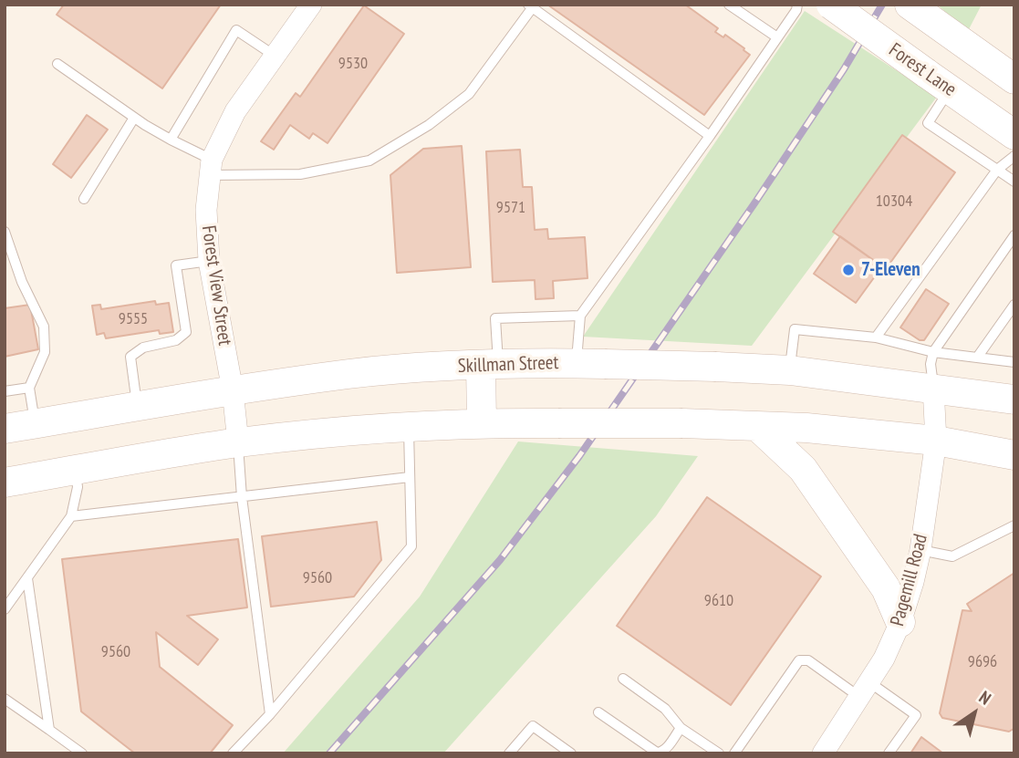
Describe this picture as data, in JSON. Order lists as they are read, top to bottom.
{
  "streets": {
    "main road": ["Forest Lane", "Skillman Street"],
    "street": ["Forest View Street", "Pagemill Road"]
  },
  "crossings": [
    ["Forest View Street", "Skillman Street"],
    ["Skillman Street", "Pagemill Road"]
  ],
  "places": ["7-Eleven"],
  "house_numbers": [
    "9530",
    "10304",
    "9571",
    "9555",
    "9560",
    "9610",
    "9560",
    "9696"
  ],
  "north": "top right"
}
